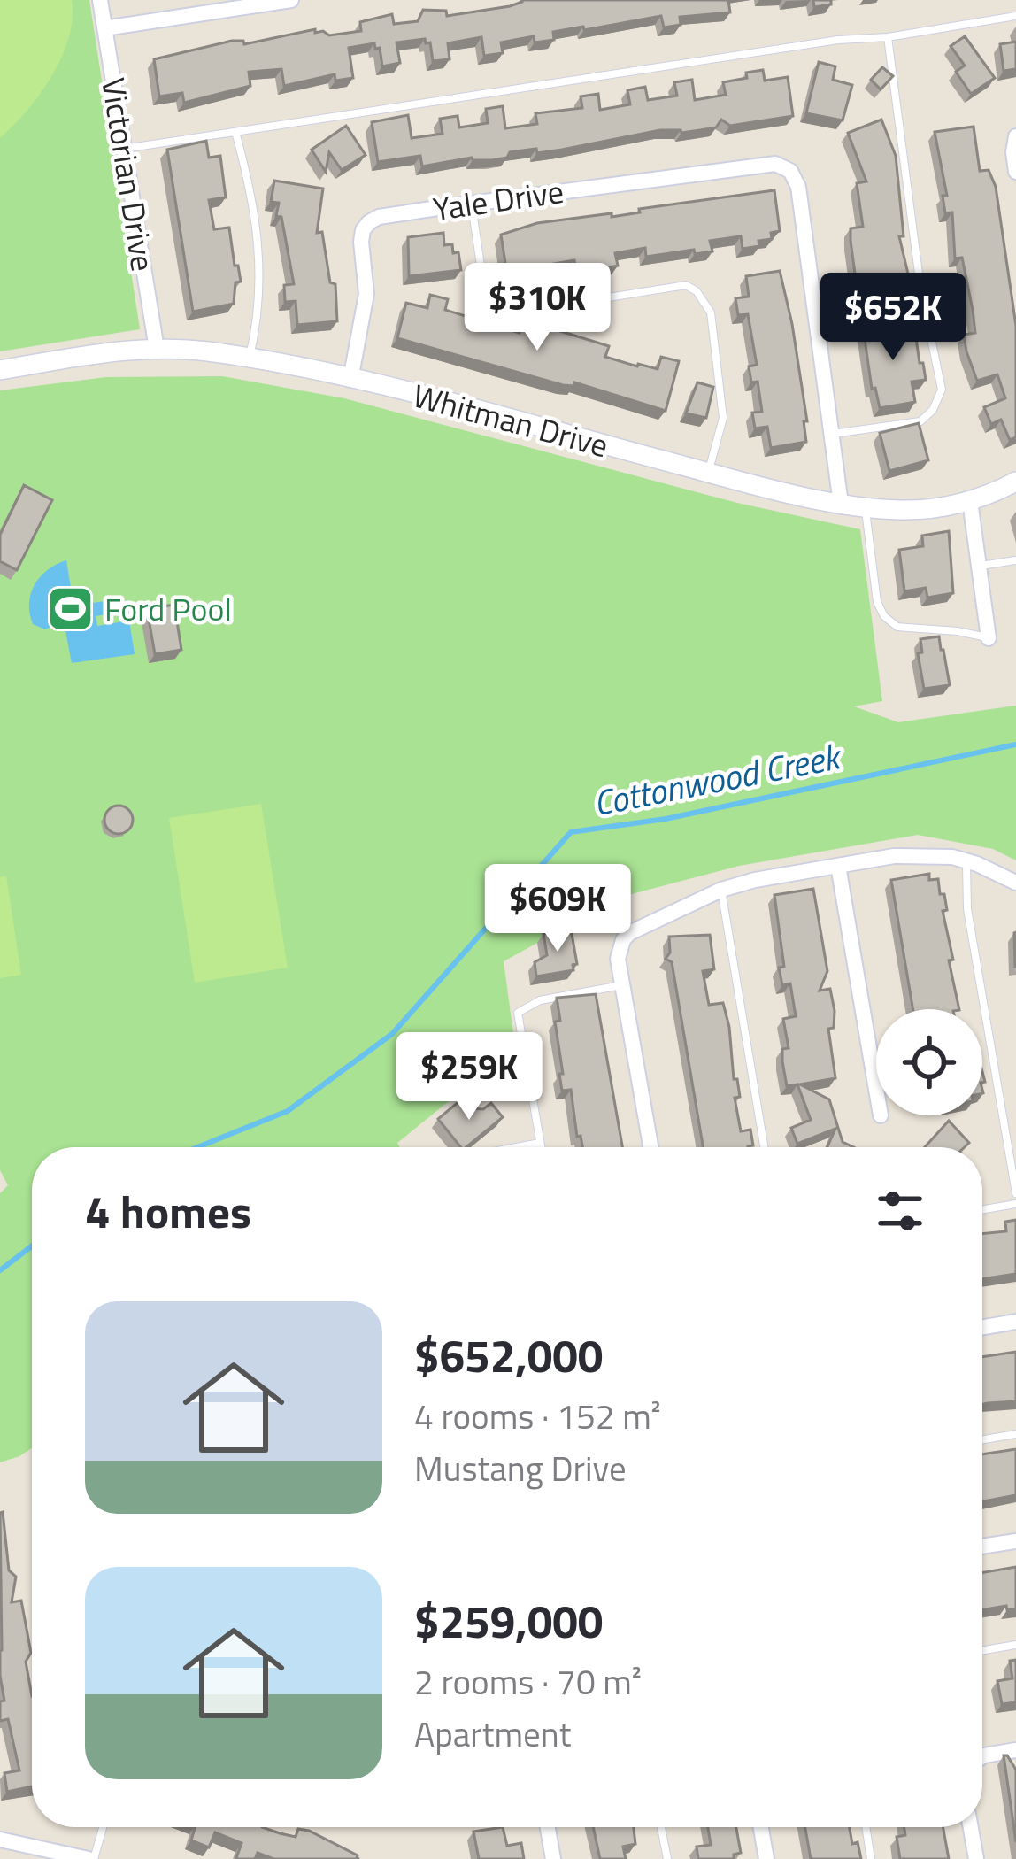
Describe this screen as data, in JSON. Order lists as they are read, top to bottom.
{
  "streets": {
    "street": ["Victorian Drive", "Yale Drive", "Whitman Drive"]
  },
  "crossings": [
    ["Victorian Drive", "Whitman Drive"],
    ["Yale Drive", "Whitman Drive"]
  ],
  "water": ["Cottonwood Creek"],
  "places": {
    "sports": ["Ford Pool"]
  },
  "page": {
    "price": [
      "$310K",
      "$652K",
      "$609K",
      "$259K"
    ],
    "heading": "4 homes",
    "list": [
      {
        "name": "$652,000",
        "note": "4 rooms · 152 m² · Mustang Drive"
      },
      {
        "name": "$259,000",
        "note": "2 rooms · 70 m² · Apartment"
      }
    ]
  }
}
